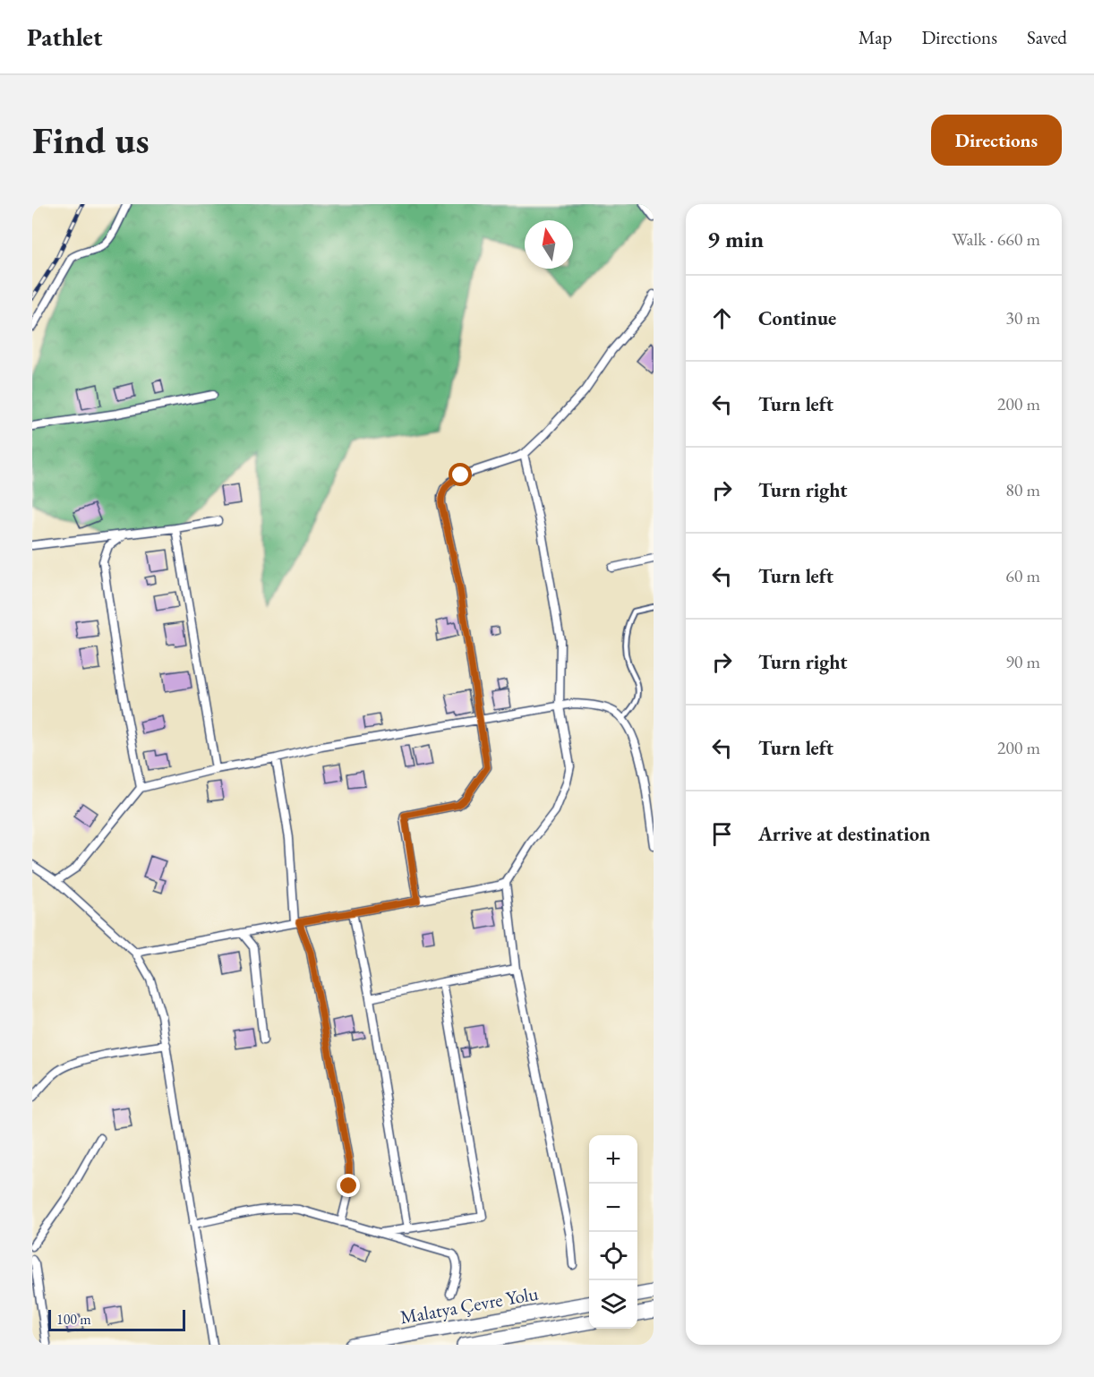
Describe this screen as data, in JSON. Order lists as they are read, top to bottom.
{
  "streets": {
    "highway": ["Malatya Çevre Yolu"]
  },
  "scale_bar": "100 m",
  "north": "top",
  "page": {
    "header": "Pathlet",
    "nav": ["Map", "Directions", "Saved"],
    "buttons": "Directions",
    "title": "Find us",
    "heading": ["9 min", "Walk · 660 m"],
    "list": [
      ["Continue", "30 m"],
      ["Turn left", "200 m"],
      ["Turn right", "80 m"],
      ["Turn left", "60 m"],
      ["Turn right", "90 m"],
      ["Turn left", "200 m"],
      "Arrive at destination"
    ],
    "map_buttons": ["+", "−"],
    "scale": "100 m"
  }
}
